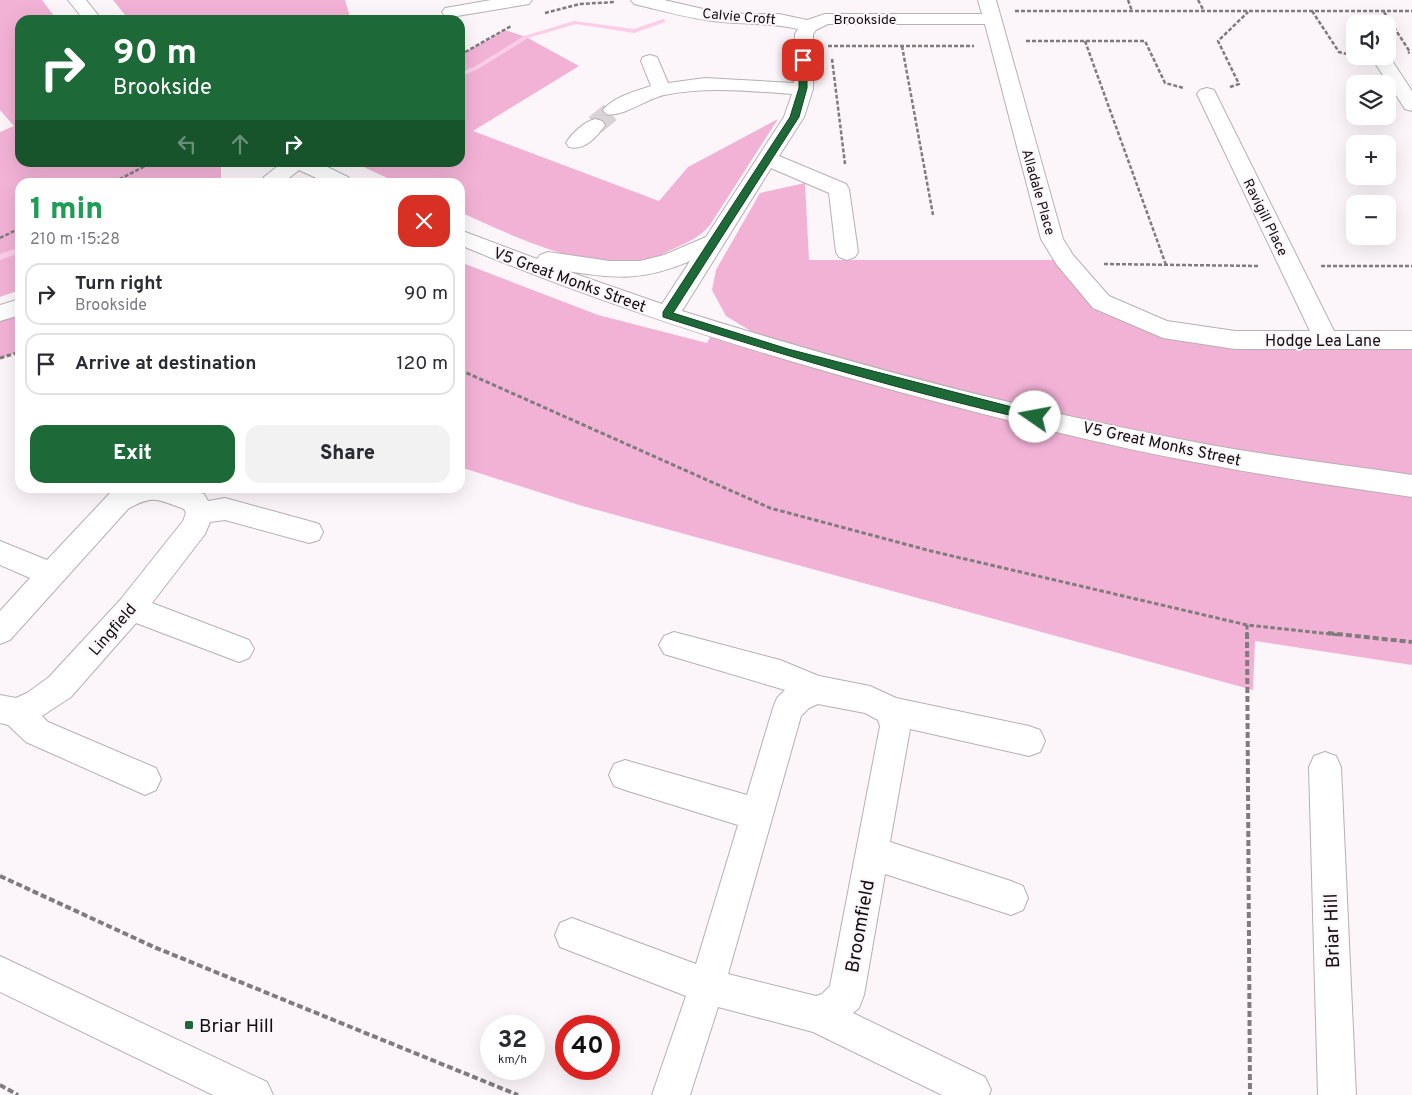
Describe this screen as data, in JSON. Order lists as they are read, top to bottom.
{
  "streets": {
    "street": [
      "Calvie Croft",
      "Brookside",
      "Alladale Place",
      "Ravigill Place",
      "V5 Great Monks Street",
      "Hodge Lea Lane",
      "Lingfield",
      "Broomfield",
      "Briar Hill"
    ]
  },
  "crossings": [
    ["Calvie Croft", "Brookside"],
    ["Brookside", "Alladale Place"],
    ["Alladale Place", "Hodge Lea Lane"],
    ["Ravigill Place", "Hodge Lea Lane"]
  ],
  "places": {
    "transit": ["Briar Hill"]
  },
  "page": {
    "map_buttons": ["+", "−"],
    "turn": ["90 m", "Brookside"],
    "heading": ["1 min", "210 m · 15:28"],
    "list": [
      {
        "name": "Turn right",
        "note": "Brookside",
        "value": "90 m"
      },
      {
        "name": "Arrive at destination",
        "value": "120 m"
      }
    ],
    "buttons": ["Exit", "Share"],
    "speed": "32 km/h",
    "limit": "40"
  }
}
